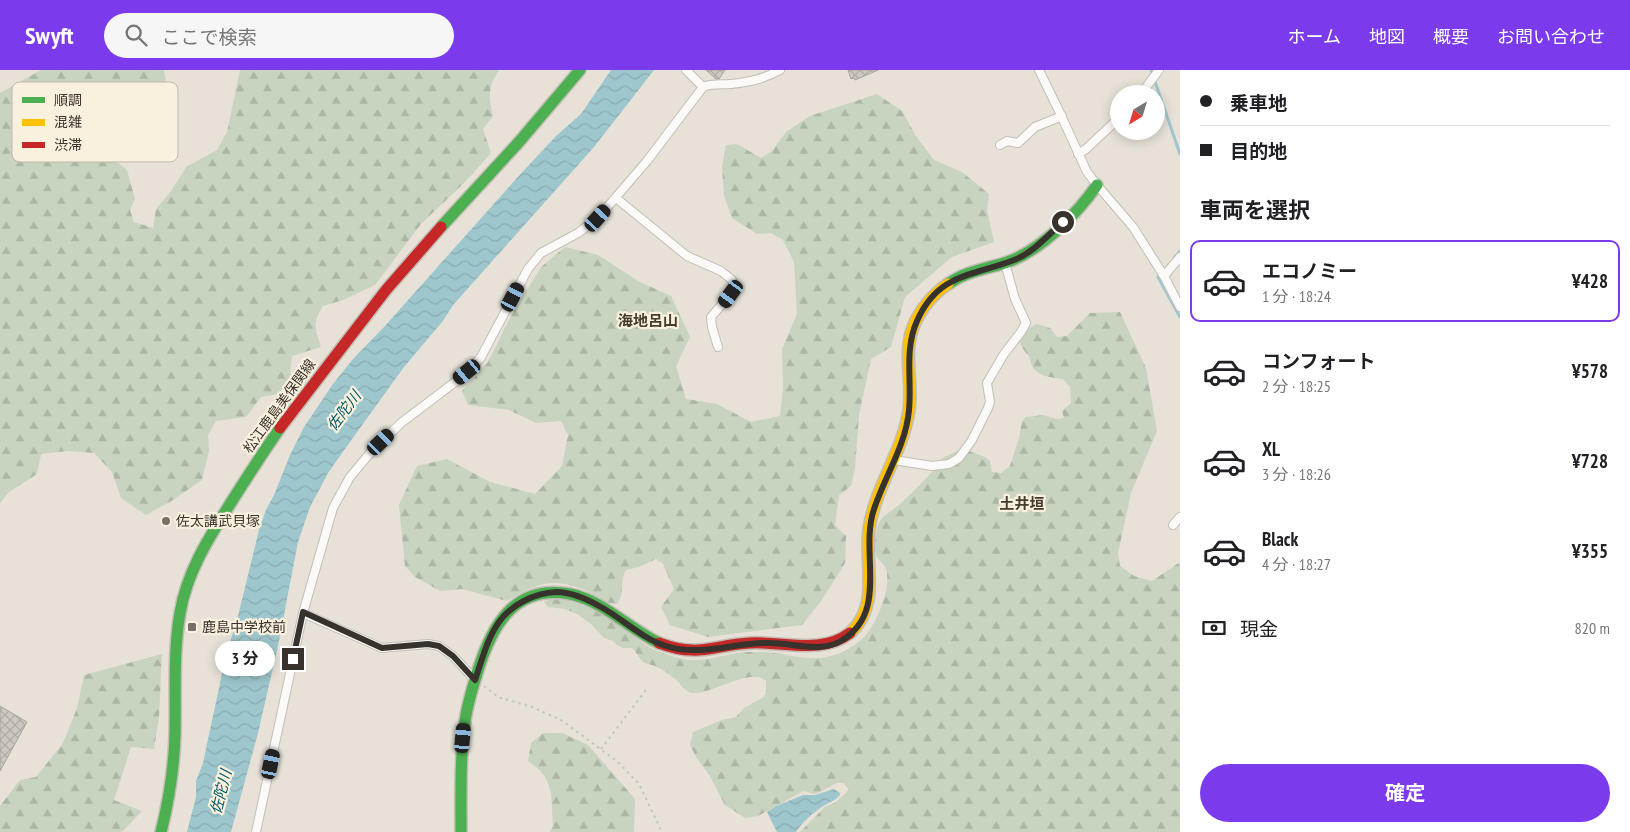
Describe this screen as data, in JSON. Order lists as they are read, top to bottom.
{
  "streets": {
    "street": ["松江鹿島美保関線"]
  },
  "districts": ["海地呂山", "土井垣"],
  "water": ["佐陀川"],
  "places": {
    "other": ["佐太講武貝塚"],
    "transit": ["鹿島中学校前"]
  },
  "legend": ["順調", "混雑", "渋滞"],
  "north": "bottom left",
  "page": {
    "header": "Swyft",
    "search": "ここで検索",
    "nav": [
      "ホーム",
      "地図",
      "概要",
      "お問い合わせ"
    ],
    "banner": ["乗車地", "目的地"],
    "heading": "車両を選択",
    "list": [
      {
        "name": "エコノミー",
        "note": "1 分 · 18:24",
        "value": "¥428"
      },
      {
        "name": "コンフォート",
        "note": "2 分 · 18:25",
        "value": "¥578"
      },
      {
        "name": "XL",
        "note": "3 分 · 18:26",
        "value": "¥728"
      },
      {
        "name": "Black",
        "note": "4 分 · 18:27",
        "value": "¥355"
      }
    ],
    "pay": ["現金", "820 m"],
    "bubble": "3 分",
    "buttons": "確定"
  }
}
